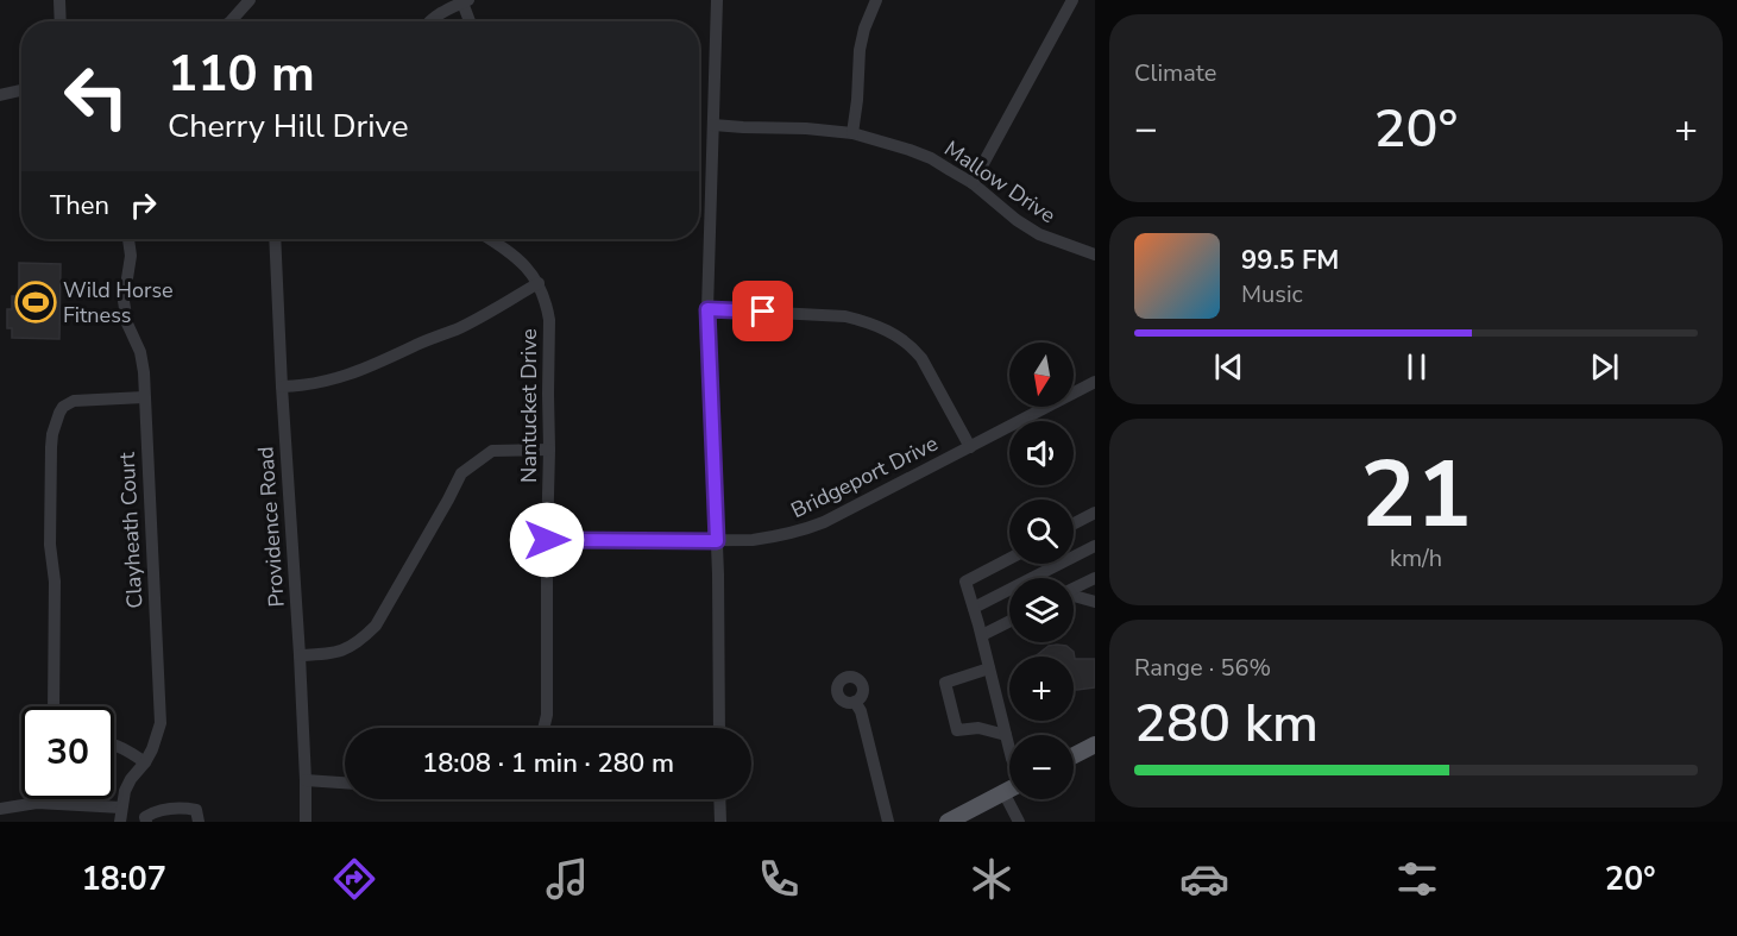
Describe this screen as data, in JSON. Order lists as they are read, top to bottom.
{
  "streets": {
    "street": [
      "Mallow Drive",
      "Nantucket Drive",
      "Bridgeport Drive",
      "Providence Road",
      "Clayheath Court"
    ]
  },
  "crossings": [
    ["Nantucket Drive", "Bridgeport Drive"]
  ],
  "places": {
    "sports": ["Wild Horse Fitness"]
  },
  "north": "bottom",
  "page": {
    "tile": [
      "Climate",
      ["21", "km/h"],
      ["Range · 56%", "280 km"]
    ],
    "turn": ["110 m", "Cherry Hill Drive"],
    "heat": ["−", "20°", "+"],
    "then": "Then",
    "song": ["99.5 FM", "Music"],
    "map_buttons": ["+", "−"],
    "limit": "30",
    "trip": "18:08 · 1 min · 280 m",
    "tabs": ["18:07", "20°"]
  }
}
